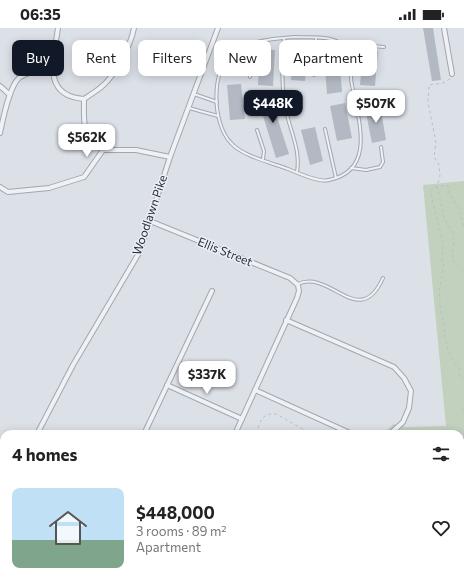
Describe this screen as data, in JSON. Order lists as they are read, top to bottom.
{
  "streets": {
    "street": ["Woodlawn Pike", "Ellis Street"]
  },
  "crossings": [
    ["Woodlawn Pike", "Ellis Street"]
  ],
  "page": {
    "status": "06:35",
    "chip": [
      "Buy",
      "Rent",
      "Filters",
      "New",
      "Apartment"
    ],
    "price": [
      "$448K",
      "$507K",
      "$562K",
      "$337K"
    ],
    "heading": "4 homes",
    "list": [
      {
        "name": "$448,000",
        "note": "3 rooms · 89 m² · Apartment"
      }
    ]
  }
}
